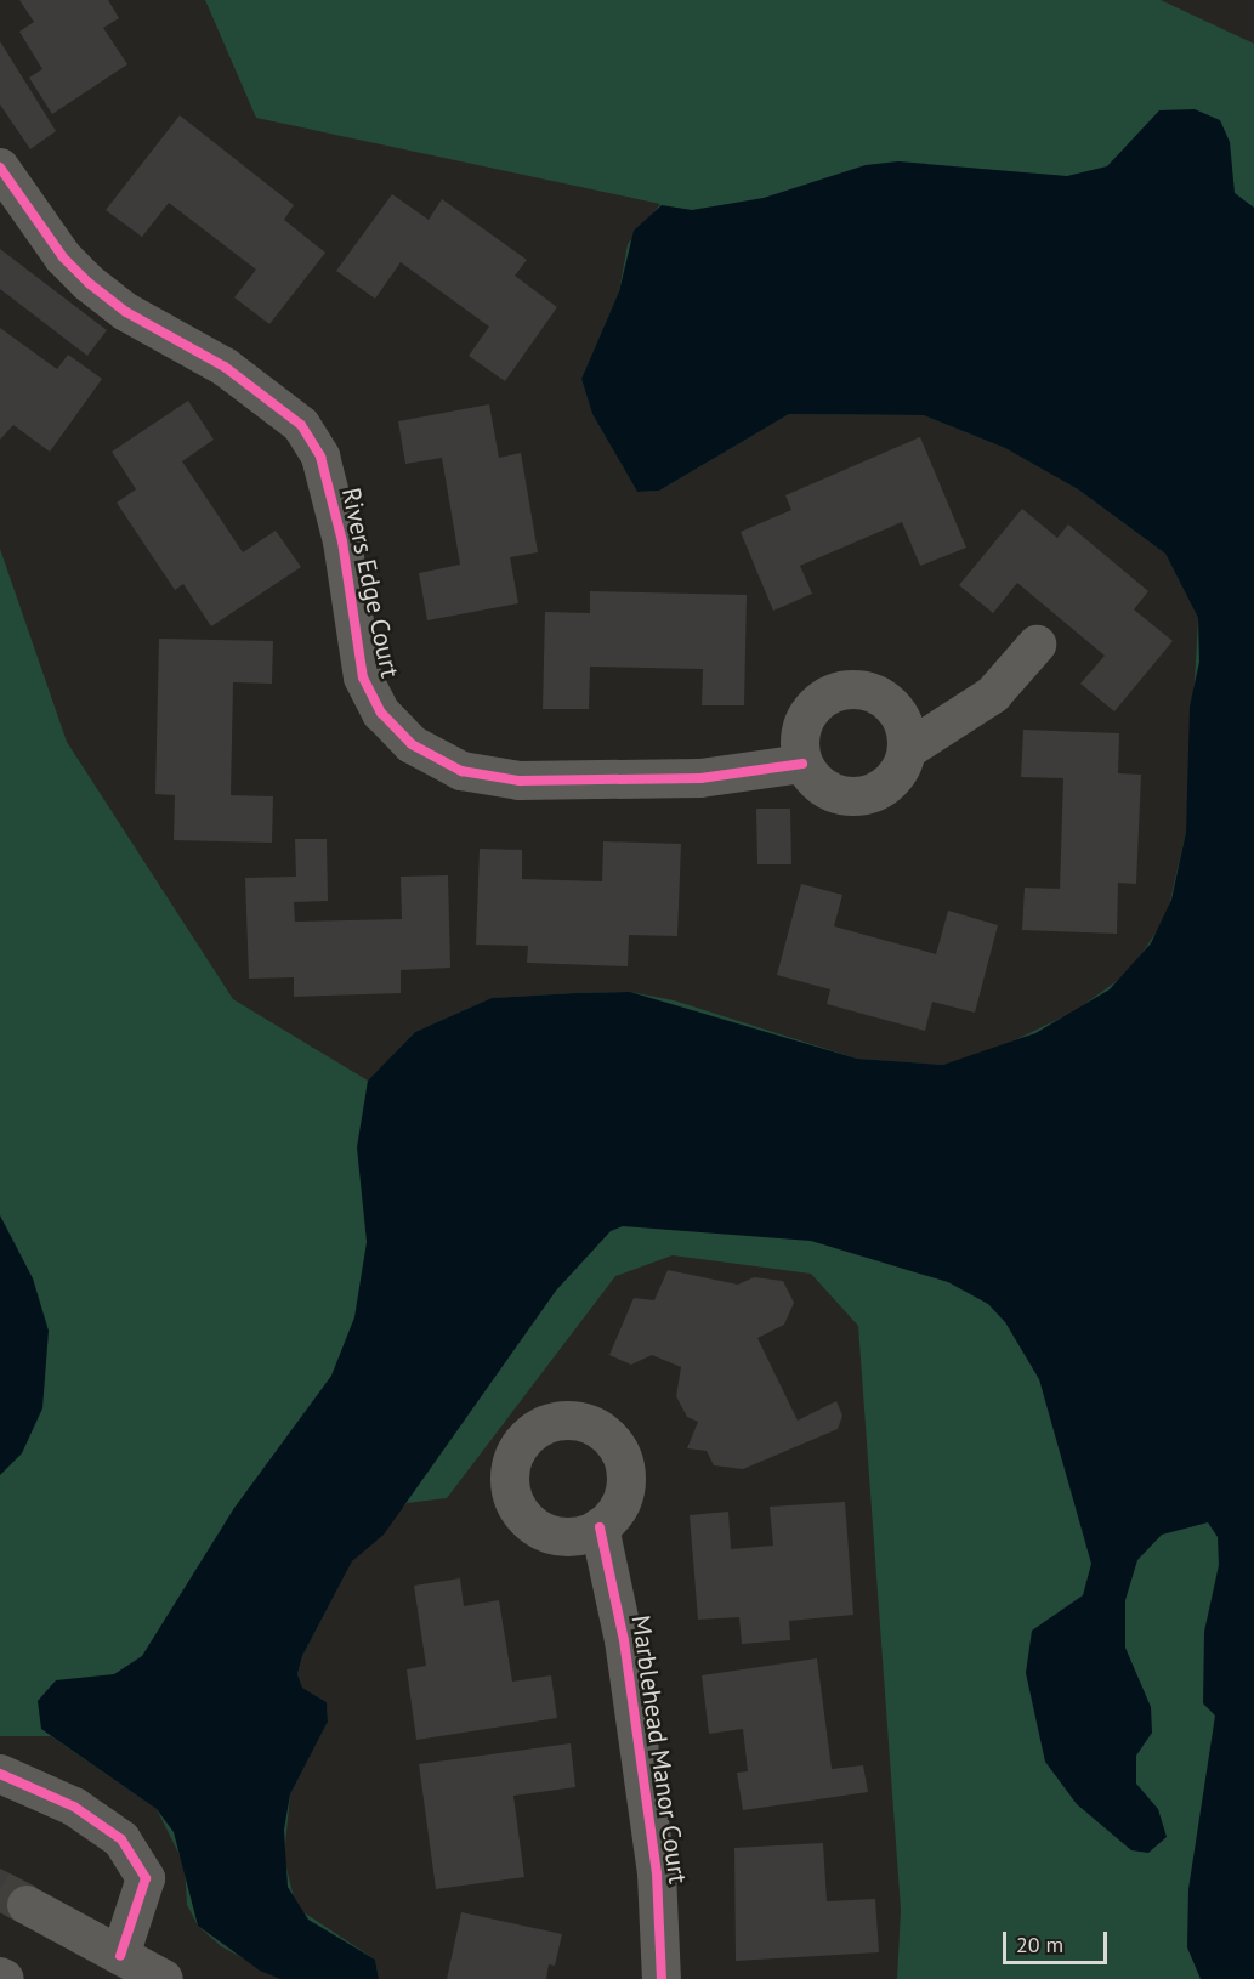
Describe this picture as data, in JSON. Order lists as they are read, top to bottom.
{
  "streets": {
    "street": ["Rivers Edge Court", "Marblehead Manor Court"]
  },
  "scale_bar": "20 m"
}
